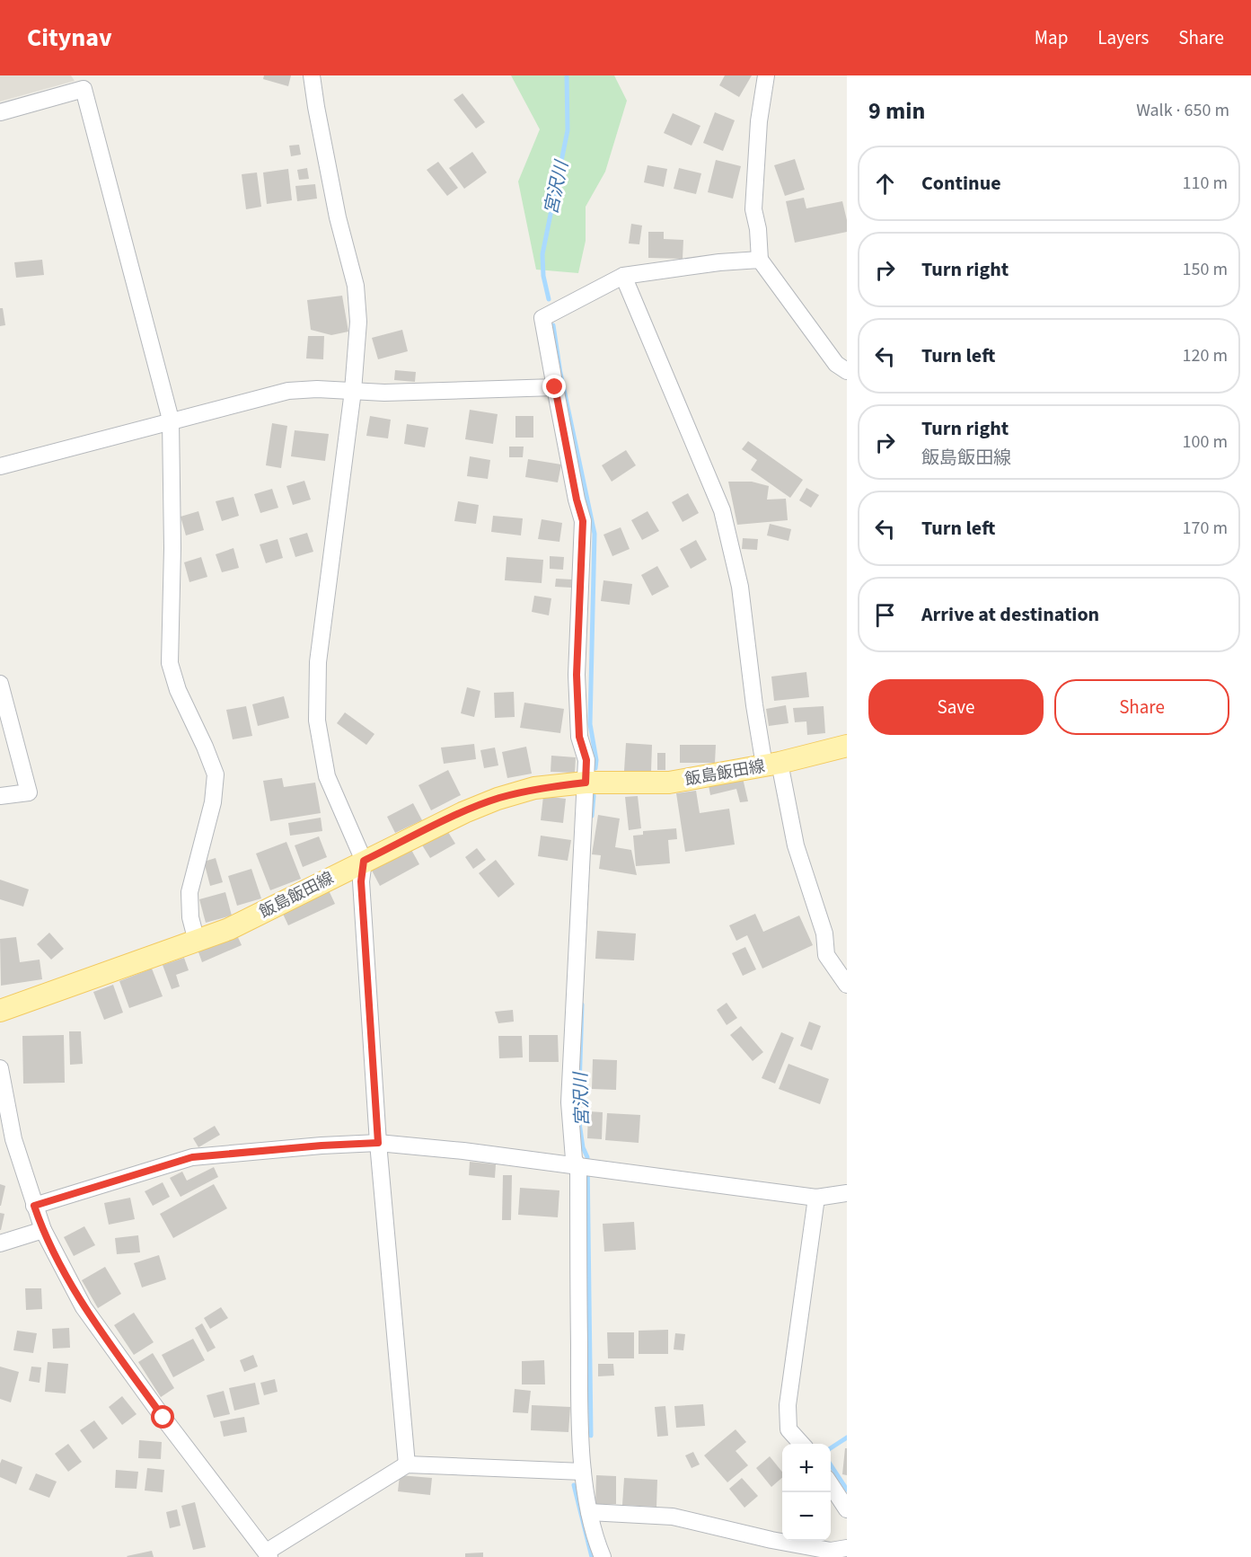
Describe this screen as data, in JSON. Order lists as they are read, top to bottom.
{
  "streets": {
    "main road": ["飯島飯田線"]
  },
  "water": ["宮沢川"],
  "page": {
    "header": "Citynav",
    "nav": ["Map", "Layers", "Share"],
    "heading": ["9 min", "Walk · 650 m"],
    "list": [
      ["Continue", "110 m"],
      ["Turn right", "150 m"],
      ["Turn left", "120 m"],
      ["Turn right", "飯島飯田線", "100 m"],
      ["Turn left", "170 m"],
      "Arrive at destination"
    ],
    "buttons": ["Save", "Share"],
    "map_buttons": ["+", "−"]
  }
}
